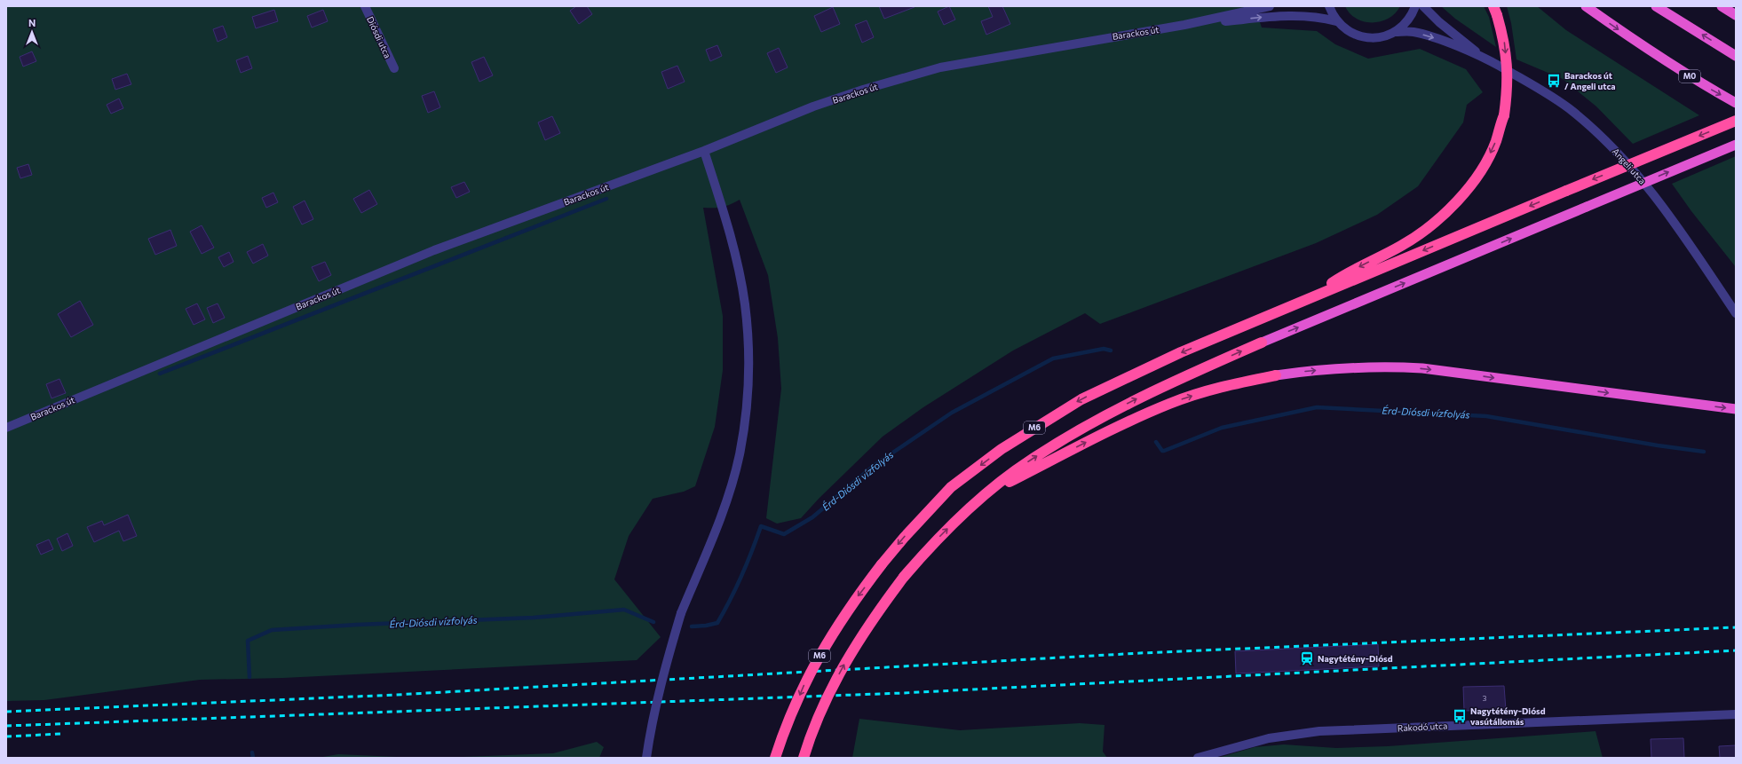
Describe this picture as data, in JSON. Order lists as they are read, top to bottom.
{
  "streets": {
    "highway": ["M0", "M6"],
    "street": [
      "Barackos út",
      "Diósdi utca",
      "Angeli utca",
      "Rakodó utca"
    ]
  },
  "water": ["Érd-Diósdi vízfolyás"],
  "places": {
    "bus stop": ["Barackos út / Angeli utca", "Nagytétény-Diósd vasútállomás"],
    "station": ["Nagytétény-Diósd"]
  },
  "house_numbers": ["3"],
  "north": "top"
}
